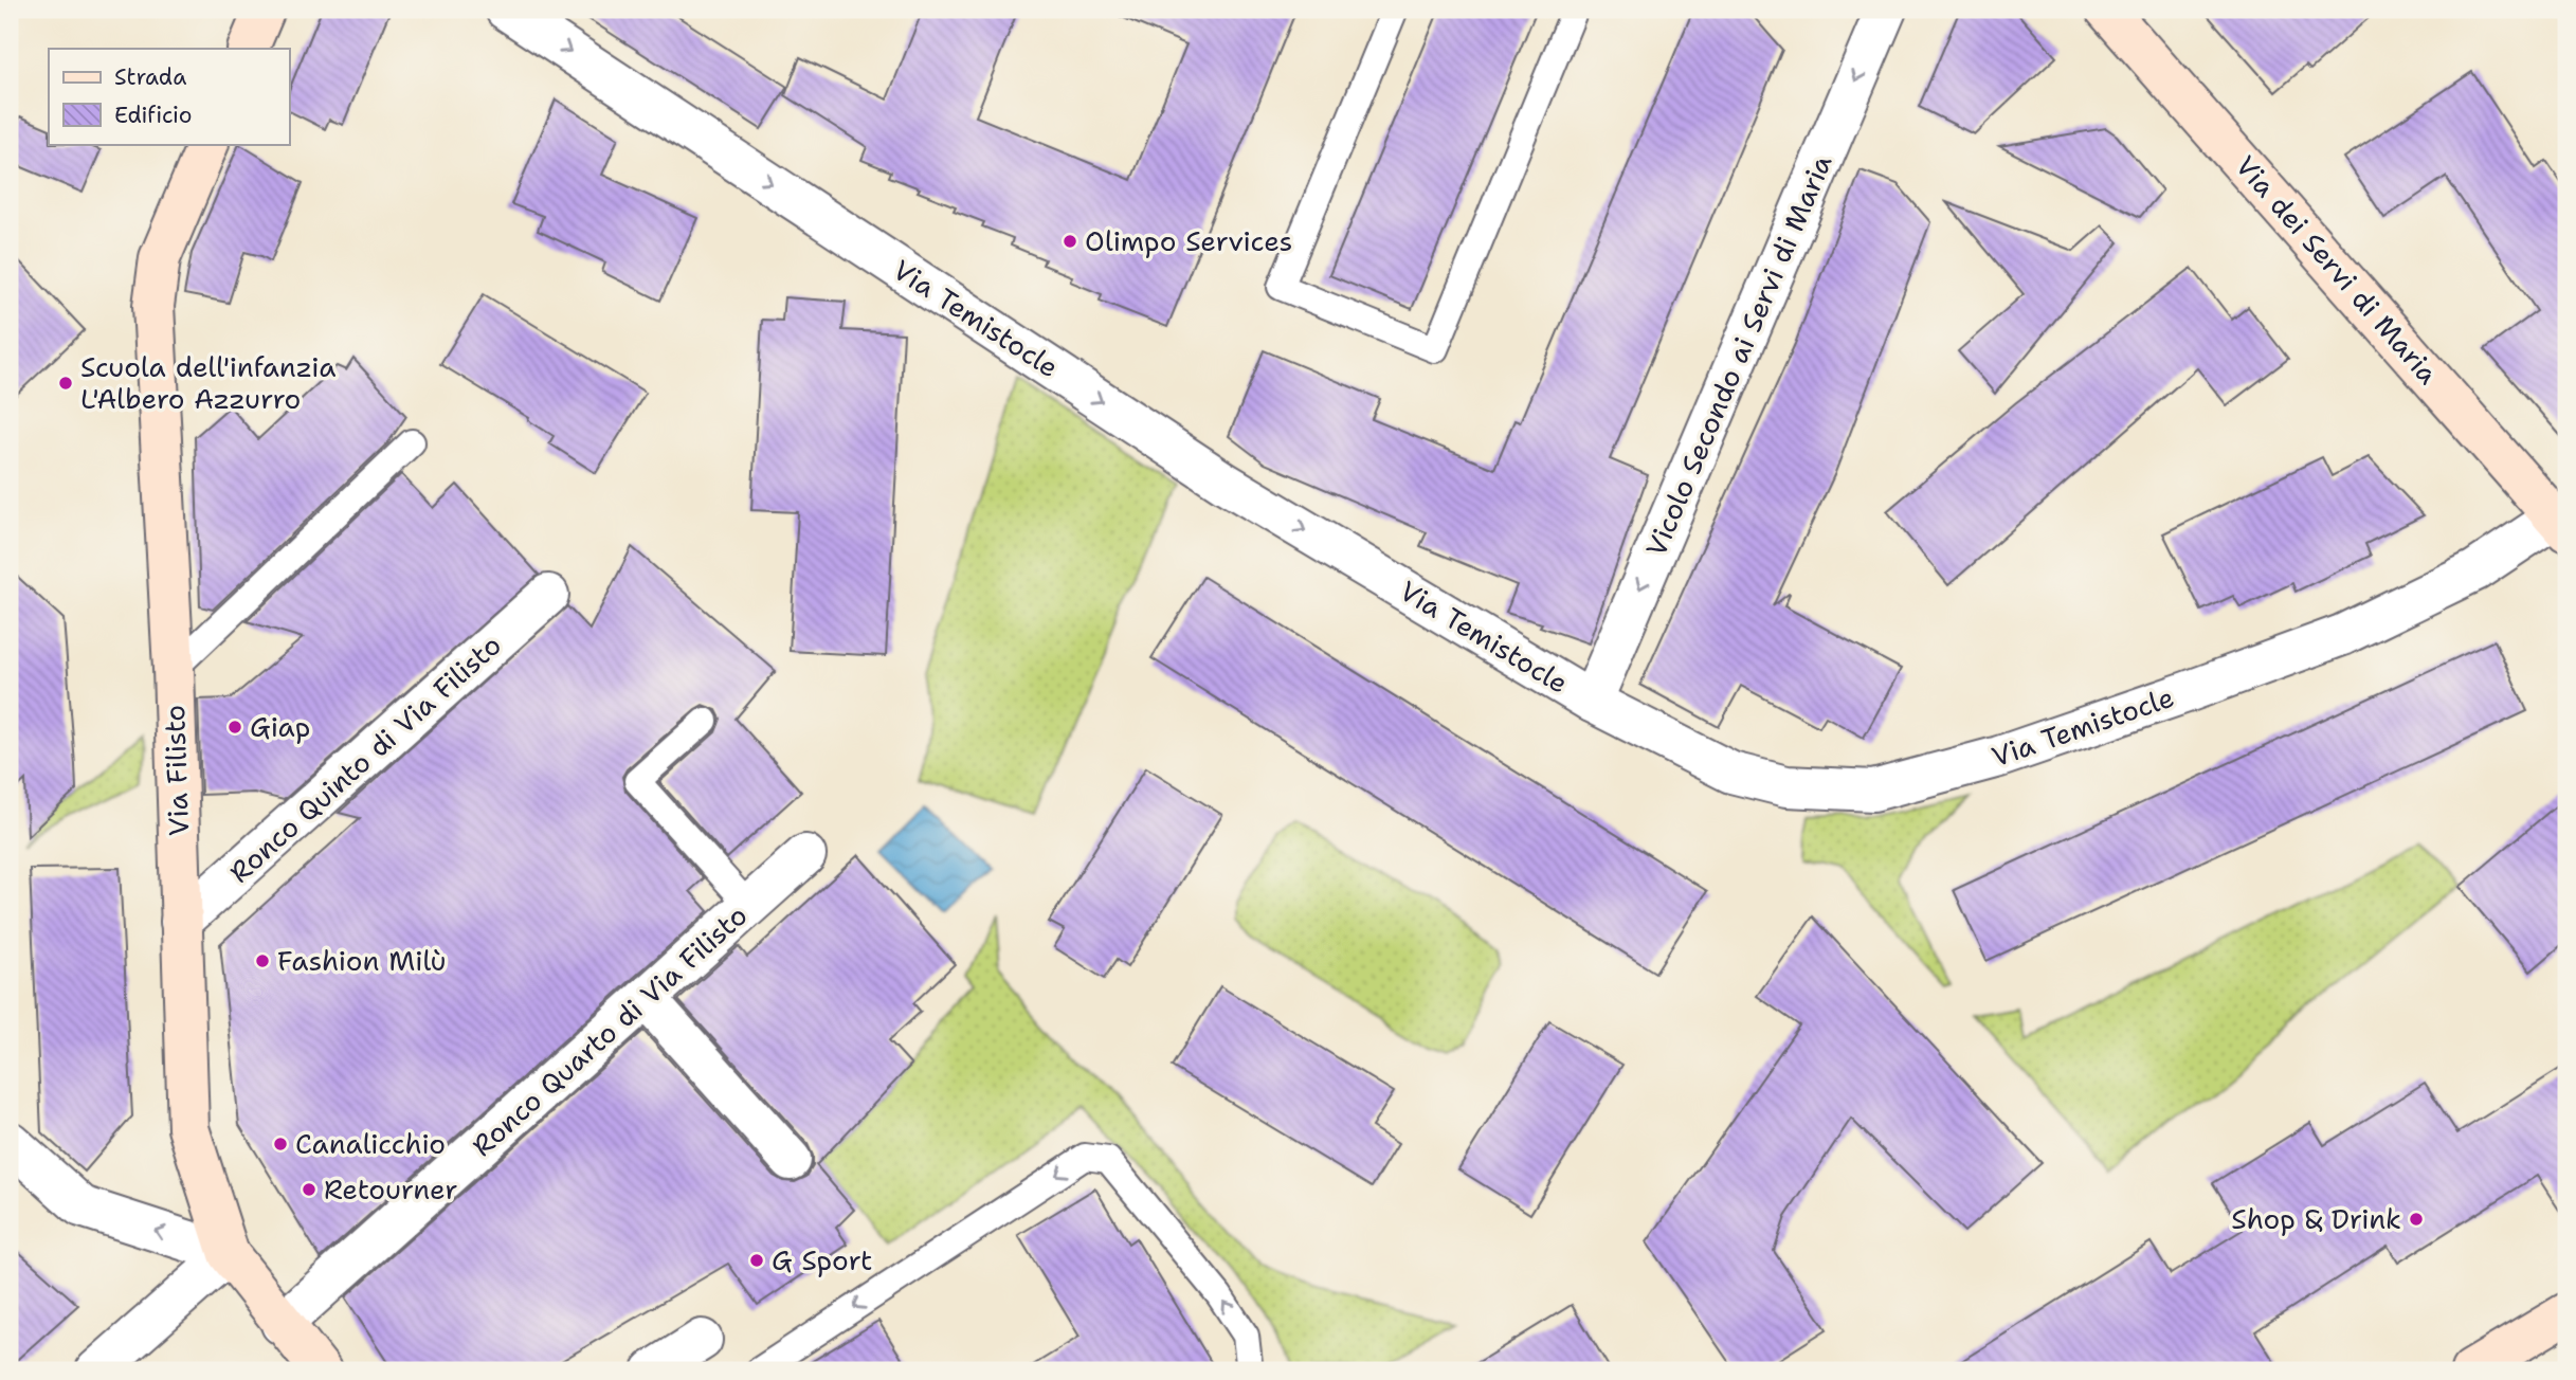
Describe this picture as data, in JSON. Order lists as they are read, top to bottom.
{
  "streets": {
    "street": [
      "Via dei Servi di Maria",
      "Via Temistocle",
      "Vicolo Secondo ai Servi di Maria",
      "Ronco Quinto di Via Filisto",
      "Via Filisto",
      "Ronco Quarto di Via Filisto"
    ]
  },
  "crossings": [
    ["Via dei Servi di Maria", "Via Temistocle"],
    ["Via Temistocle", "Vicolo Secondo ai Servi di Maria"],
    ["Ronco Quinto di Via Filisto", "Via Filisto"],
    ["Via Filisto", "Ronco Quarto di Via Filisto"]
  ],
  "one_way": ["Via Temistocle", "Vicolo Secondo ai Servi di Maria"],
  "places": [
    "Olimpo Services",
    "Scuola dell'infanzia L'Albero Azzurro",
    "Giap",
    "Fashion Milù",
    "Canalicchio",
    "Retourner",
    "Shop & Drink",
    "G Sport"
  ],
  "legend": ["Strada", "Edificio"]
}
